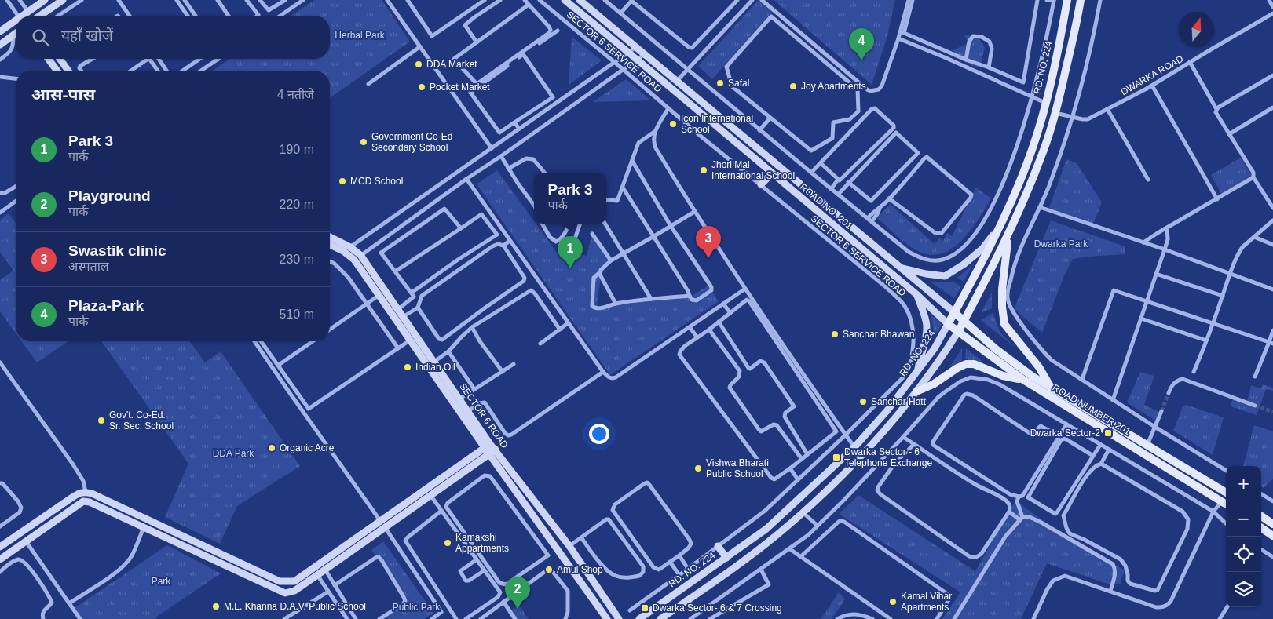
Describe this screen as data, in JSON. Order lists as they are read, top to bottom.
{
  "streets": {
    "main road": [
      "RD. NO. 224",
      "ROAD NO. 201",
      "ROAD NUMBER 201",
      "SECTOR 6 ROAD"
    ],
    "street": ["SECTOR 6 SERVICE ROAD", "DWARKA ROAD"]
  },
  "crossings": [
    ["RD. NO. 224", "ROAD NO. 201"],
    ["RD. NO. 224", "ROAD NUMBER 201"],
    ["ROAD NO. 201", "ROAD NUMBER 201"]
  ],
  "parks": [
    "Herbal Park",
    "Dwarka Park",
    "DDA Park",
    "Park",
    "Public Park"
  ],
  "places": {
    "other": [
      "DDA Market",
      "Safal",
      "Joy Apartments",
      "Pocket Market",
      "Icon International School",
      "Government Co-Ed Secondary School",
      "Jhori Mal International School",
      "MCD School",
      "Sanchar Bhawan",
      "Indian Oil",
      "Sanchar Hatt",
      "Gov't. Co-Ed. Sr. Sec. School",
      "Organic Acre",
      "Vishwa Bharati Public School",
      "Kamakshi Appartments",
      "Amul Shop",
      "Kamal Vihar Apartments",
      "M.L. Khanna D.A.V. Public School"
    ],
    "transit": ["Dwarka Sector-2", "Dwarka Sector - 6 Telephone Exchange", "Dwarka Sector- 6 & 7 Crossing"]
  },
  "north": "top",
  "page": {
    "search": "यहाँ खोजें",
    "pins": [
      "4",
      "3",
      "1",
      "2"
    ],
    "heading": ["आस-पास", "4 नतीजे"],
    "list": [
      {
        "mark": "1",
        "name": "Park 3",
        "note": "पार्क",
        "value": "190 m"
      },
      {
        "mark": "2",
        "name": "Playground",
        "note": "पार्क",
        "value": "220 m"
      },
      {
        "mark": "3",
        "name": "Swastik clinic",
        "note": "अस्पताल",
        "value": "230 m"
      },
      {
        "mark": "4",
        "name": "Plaza-Park",
        "note": "पार्क",
        "value": "510 m"
      }
    ],
    "popup": ["Park 3", "पार्क"],
    "map_buttons": ["+", "−"]
  }
}
